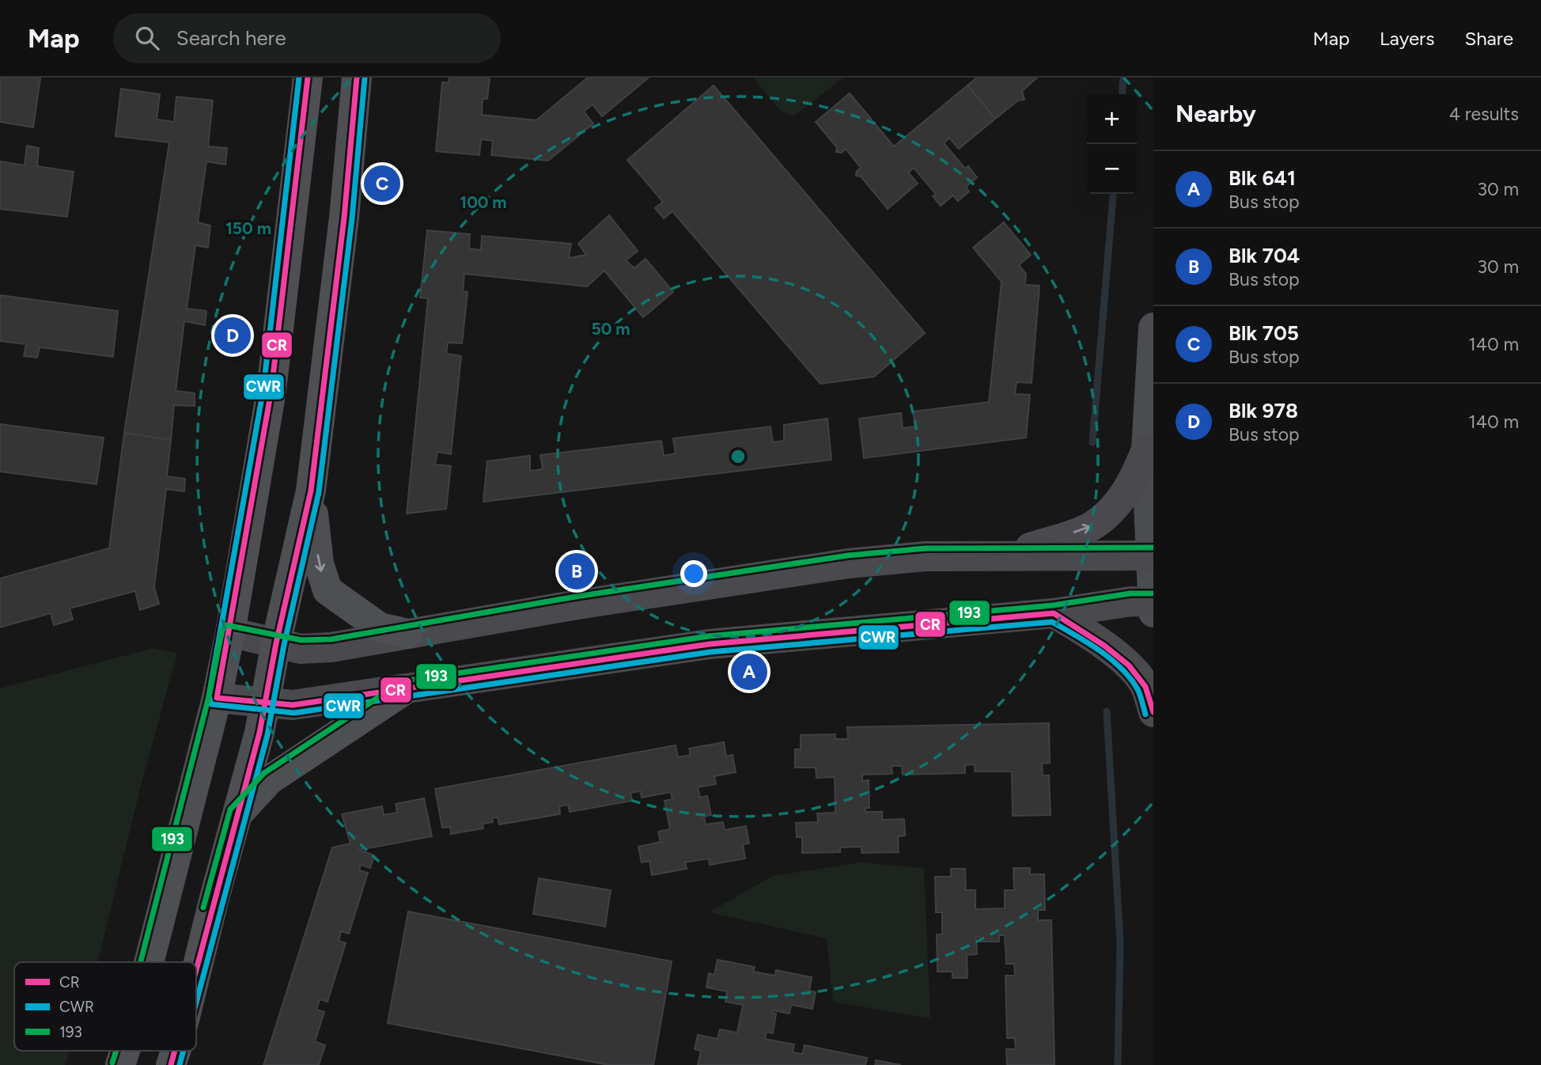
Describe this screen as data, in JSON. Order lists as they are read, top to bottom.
{
  "lines": ["transit line CR", "transit line CWR", "transit line 193"],
  "legend": ["CR", "CWR", "193"],
  "page": {
    "header": "Map",
    "search": "Search here",
    "nav": ["Map", "Layers", "Share"],
    "heading": ["Nearby", "4 results"],
    "map_buttons": ["+", "−"],
    "list": [
      {
        "mark": "A",
        "name": "Blk 641",
        "note": "Bus stop",
        "value": "30 m"
      },
      {
        "mark": "B",
        "name": "Blk 704",
        "note": "Bus stop",
        "value": "30 m"
      },
      {
        "mark": "C",
        "name": "Blk 705",
        "note": "Bus stop",
        "value": "140 m"
      },
      {
        "mark": "D",
        "name": "Blk 978",
        "note": "Bus stop",
        "value": "140 m"
      }
    ],
    "pins": [
      "C",
      "D",
      "B",
      "A"
    ]
  },
  "rings": ["100 m", "150 m", "50 m"]
}
